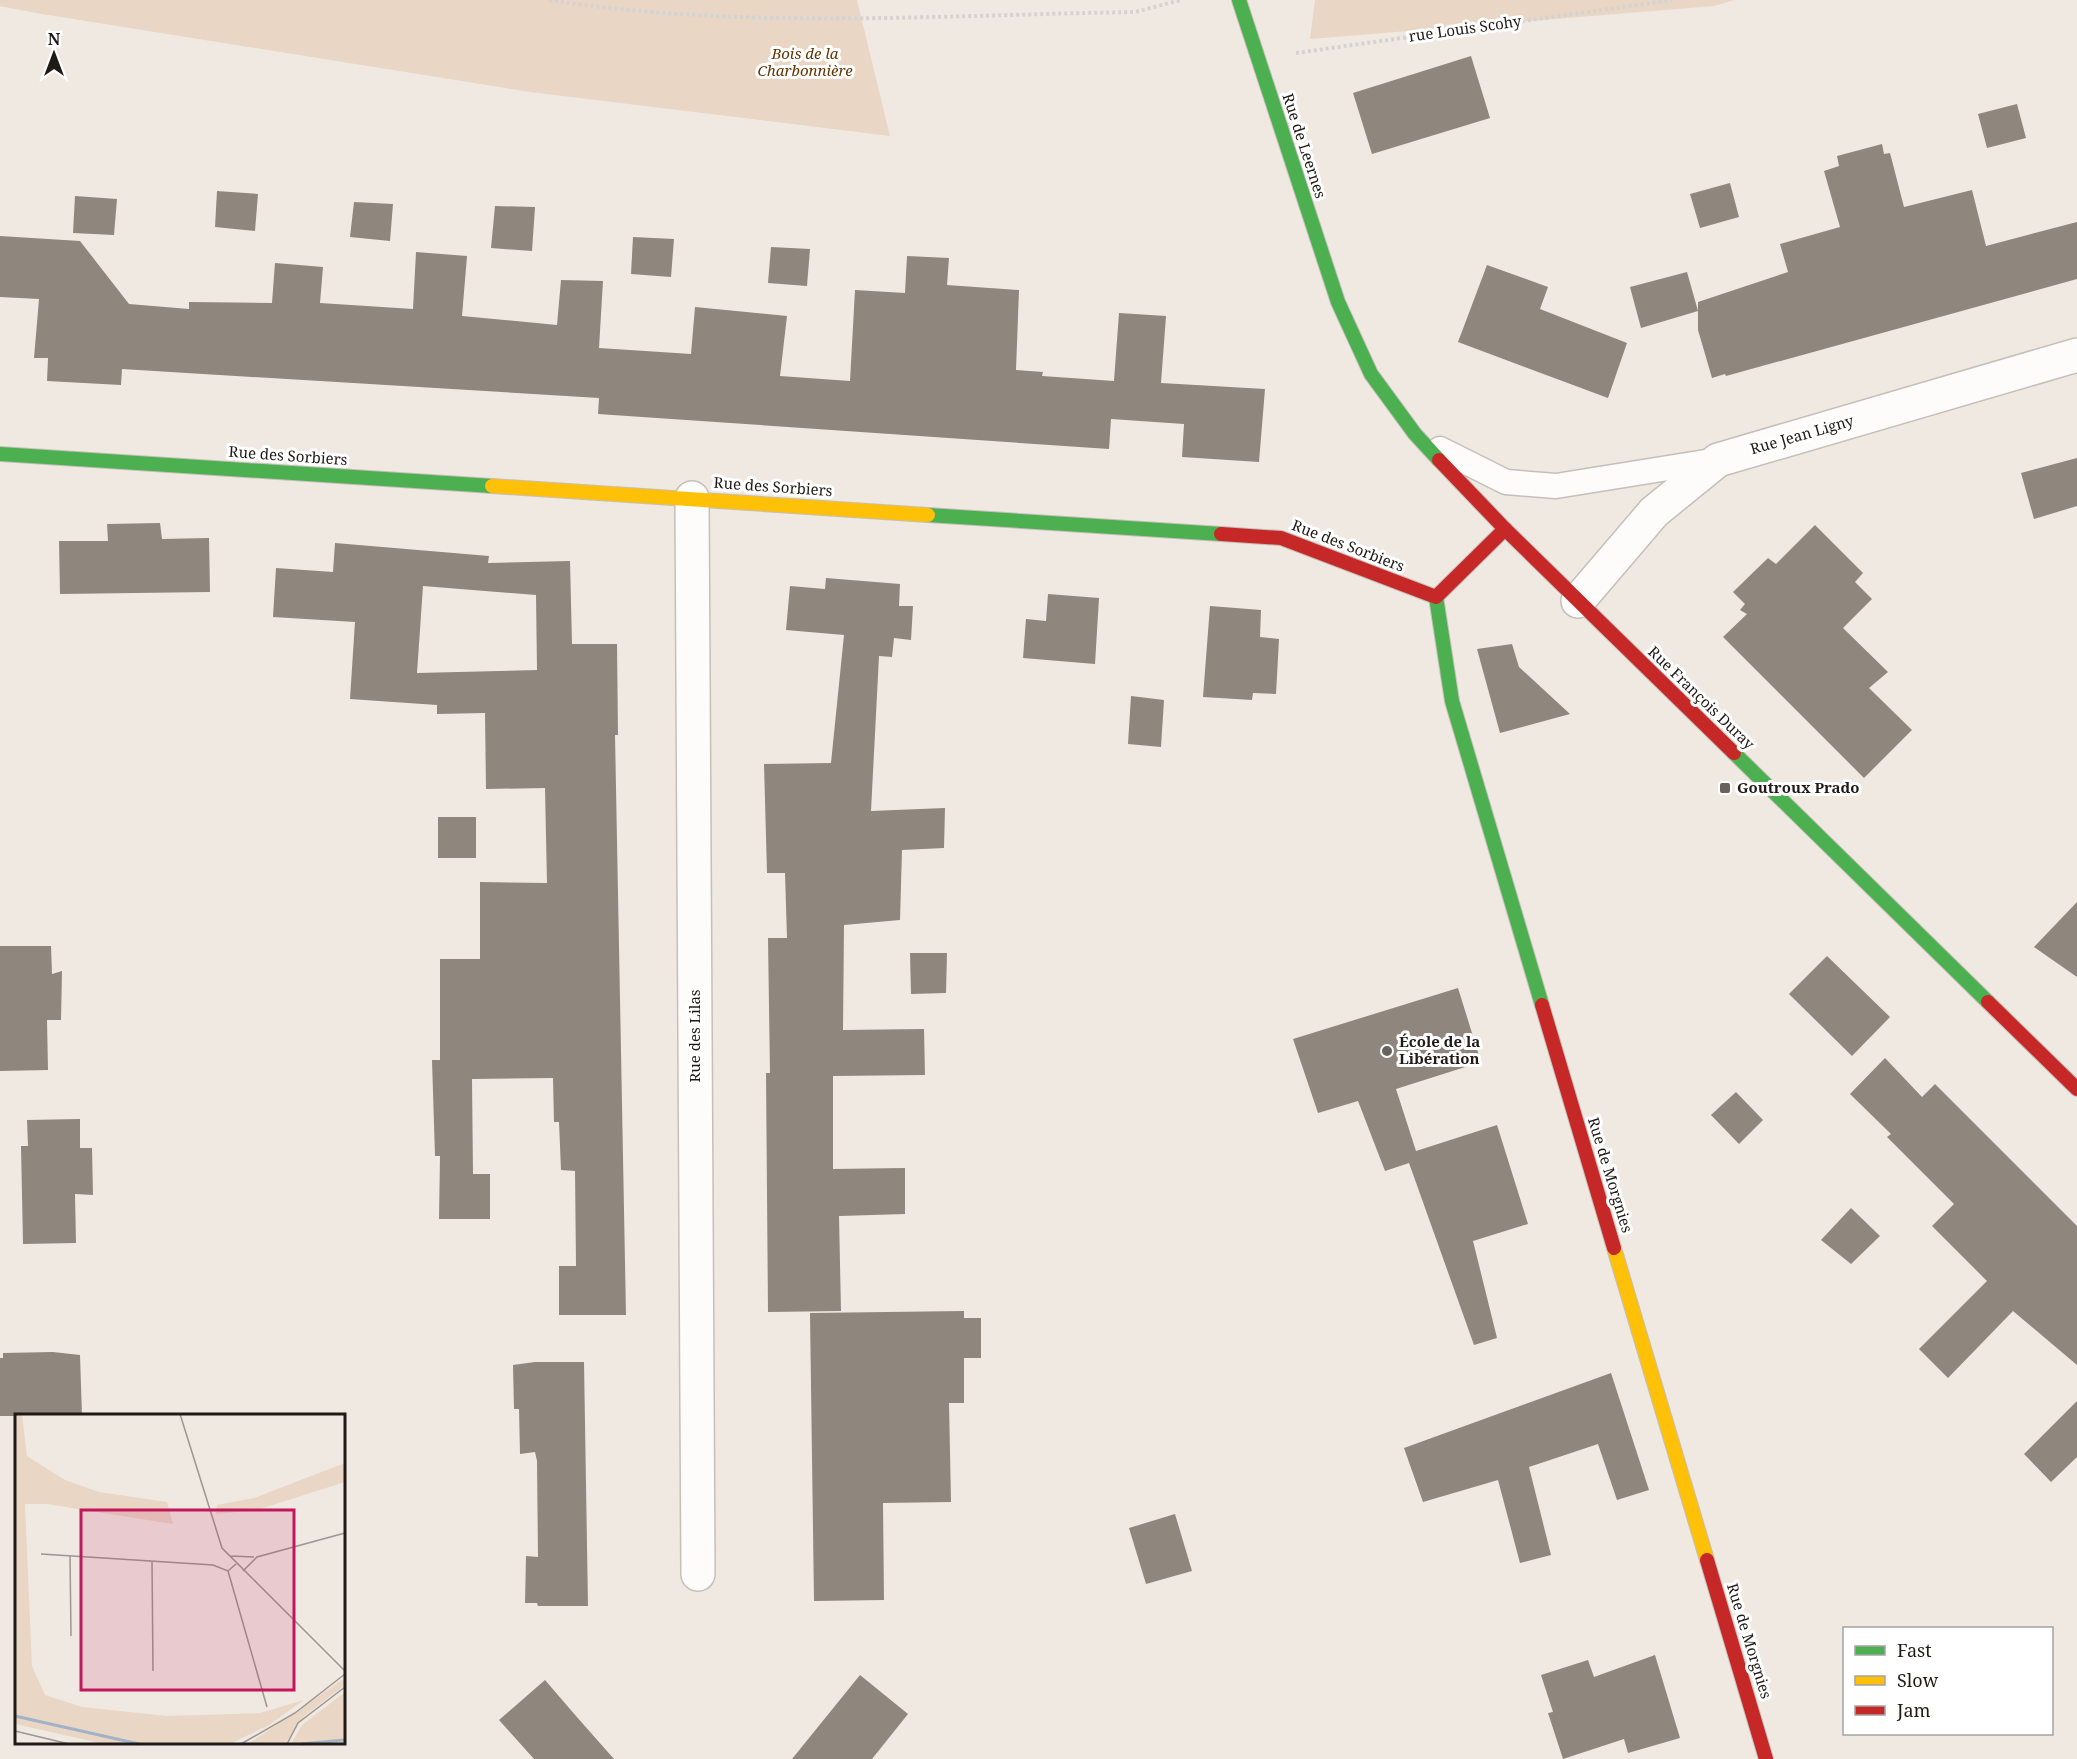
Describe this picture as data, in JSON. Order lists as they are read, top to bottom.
{
  "streets": {
    "street": [
      "Rue de Leernes",
      "Rue Jean Ligny",
      "Rue des Sorbiers",
      "Rue François Duray",
      "Rue des Lilas",
      "Rue de Morgnies"
    ],
    "path": ["rue Louis Scohy"]
  },
  "crossings": [
    ["rue Louis Scohy", "Rue de Leernes"],
    ["Rue de Leernes", "Rue François Duray"],
    ["Rue Jean Ligny", "Rue François Duray"],
    ["Rue des Sorbiers", "Rue des Lilas"],
    ["Rue des Sorbiers", "Rue de Morgnies"]
  ],
  "parks": ["Bois de la Charbonnière"],
  "places": {
    "transit": ["Goutroux Prado"],
    "other": ["École de la Libération"]
  },
  "legend": ["Fast", "Slow", "Jam"],
  "north": "top"
}
